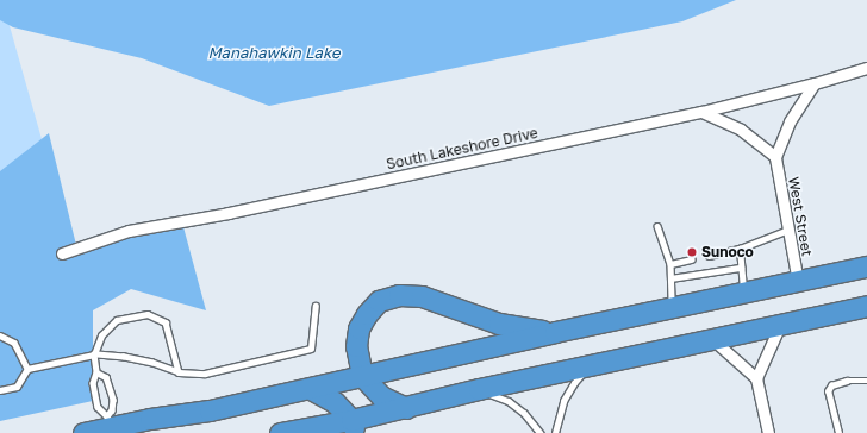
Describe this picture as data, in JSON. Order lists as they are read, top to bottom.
{
  "streets": {
    "street": ["South Lakeshore Drive", "West Street"]
  },
  "water": ["Manahawkin Lake"],
  "places": ["Sunoco"]
}
